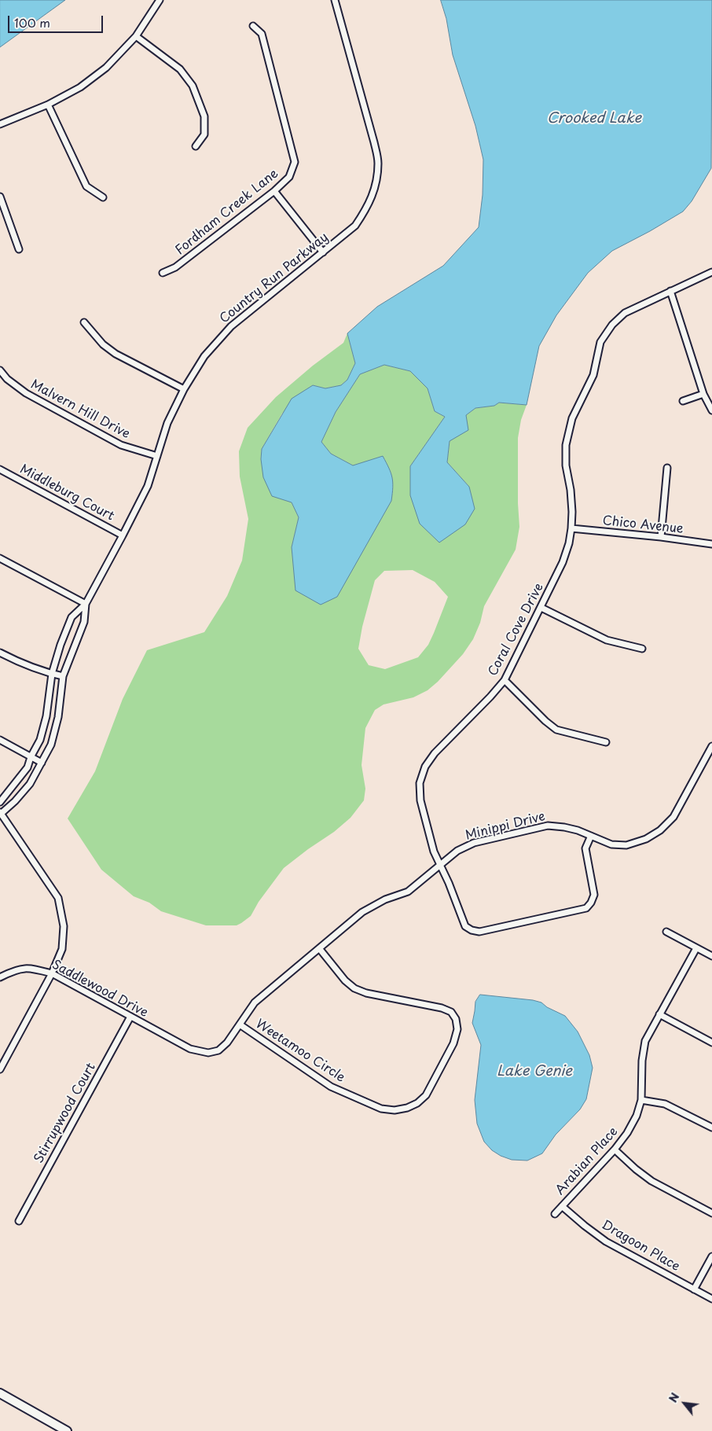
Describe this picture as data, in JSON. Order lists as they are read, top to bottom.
{
  "streets": {
    "street": [
      "Fordham Creek Lane",
      "Country Run Parkway",
      "Malvern Hill Drive",
      "Middleburg Court",
      "Chico Avenue",
      "Coral Cove Drive",
      "Minippi Drive",
      "Saddlewood Drive",
      "Weetamoo Circle",
      "Stirrupwood Court",
      "Arabian Place",
      "Dragoon Place"
    ]
  },
  "crossings": [
    ["Country Run Parkway", "Malvern Hill Drive"],
    ["Country Run Parkway", "Middleburg Court"],
    ["Chico Avenue", "Coral Cove Drive"],
    ["Coral Cove Drive", "Minippi Drive"],
    ["Minippi Drive", "Saddlewood Drive"],
    ["Minippi Drive", "Weetamoo Circle"],
    ["Saddlewood Drive", "Stirrupwood Court"],
    ["Arabian Place", "Dragoon Place"]
  ],
  "water": ["Crooked Lake", "Lake Genie"],
  "scale_bar": "100 m",
  "north": "top left"
}
